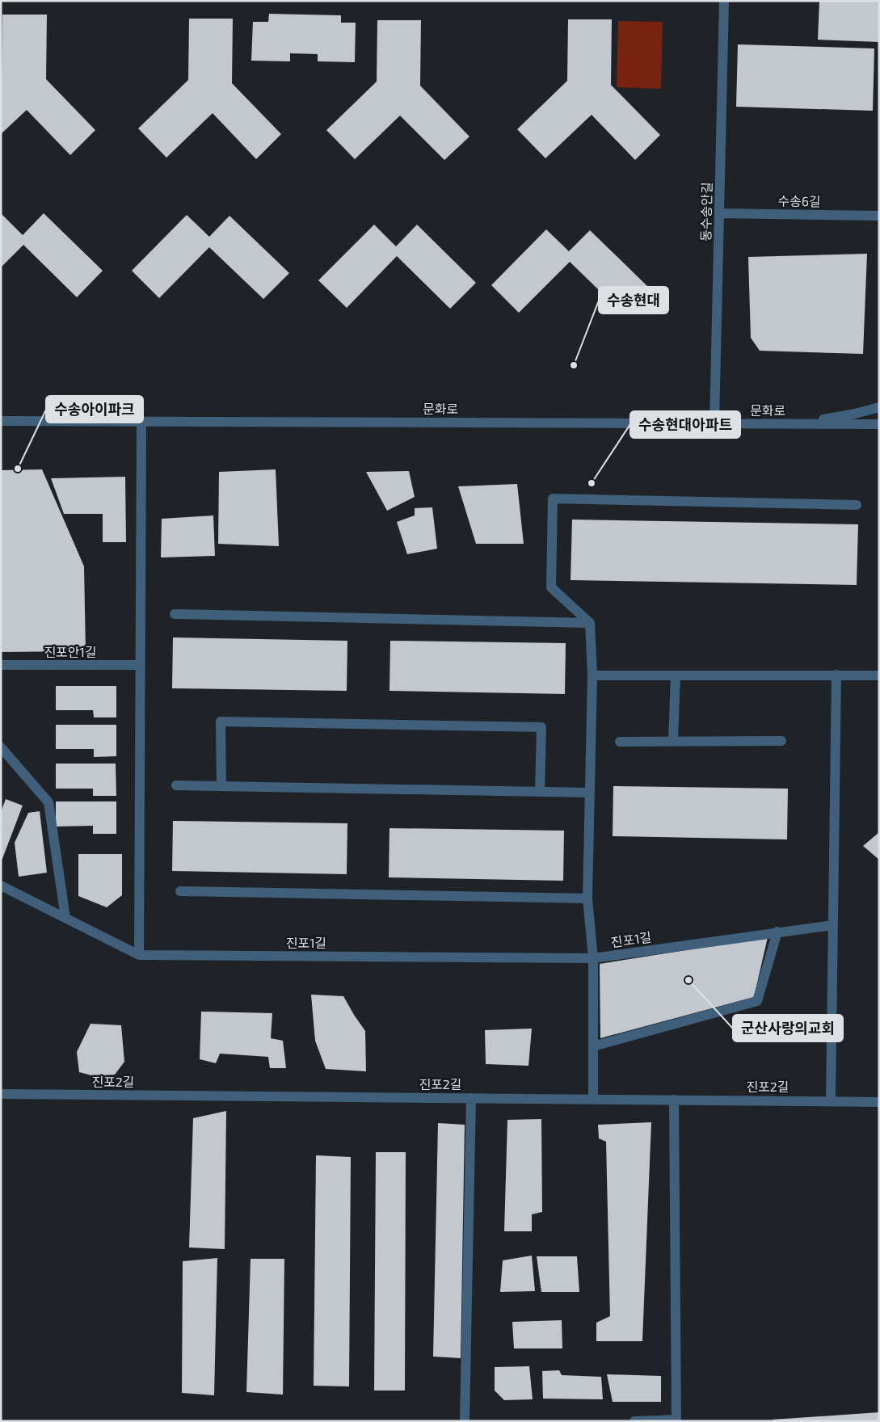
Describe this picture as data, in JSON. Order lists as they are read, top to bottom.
{
  "streets": {
    "street": [
      "수송6길",
      "동수송안길",
      "문화로",
      "진포안1길",
      "진포1길",
      "진포2길"
    ]
  },
  "crossings": [
    ["수송6길", "동수송안길"],
    ["동수송안길", "문화로"]
  ],
  "places": [
    "수송현대",
    "수송아이파크",
    "수송현대아파트",
    "군산사랑의교회"
  ]
}
